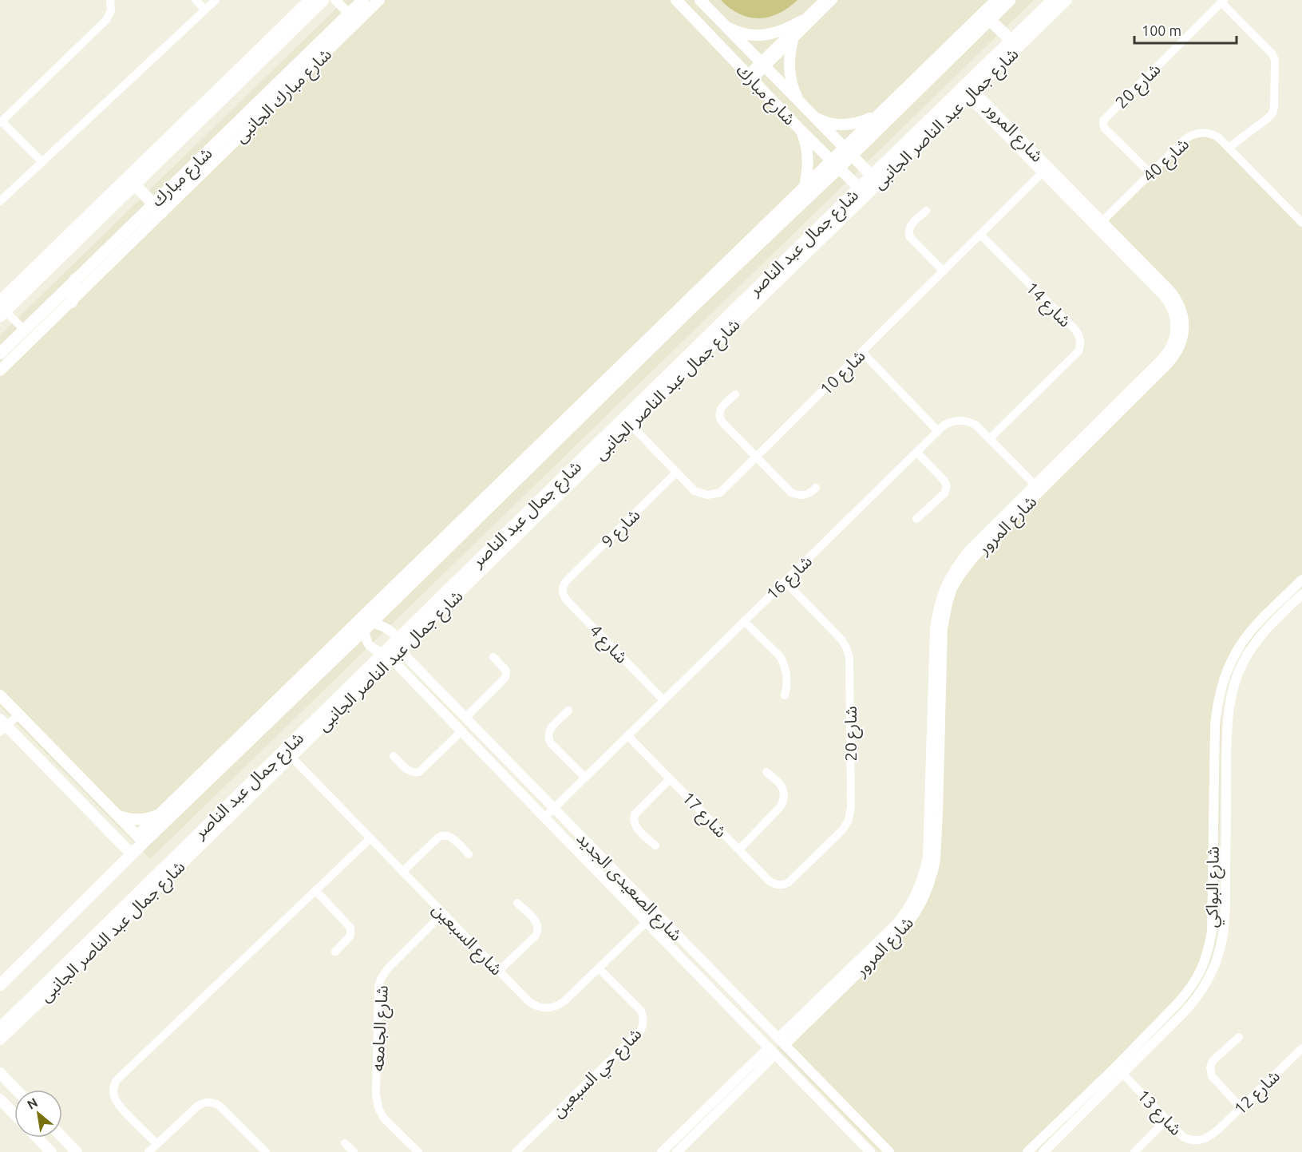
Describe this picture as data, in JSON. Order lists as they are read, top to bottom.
{
  "streets": {
    "main road": [
      "شارع مبارك",
      "شارع مبارك الجانبى",
      "شارع جمال عبد الناصر الجانبى",
      "شارع جمال عبد الناصر"
    ],
    "street": [
      "شارع 20",
      "شارع المرور",
      "شارع 40",
      "شارع 14",
      "شارع 10",
      "شارع 9",
      "شارع 16",
      "شارع 4",
      "شارع 17",
      "شارع الصعيدى الجديد",
      "شارع البواكي",
      "شارع السبعين",
      "شارع الجامعه",
      "شارع حي السبعين",
      "شارع 12",
      "شارع 13"
    ]
  },
  "crossings": [
    ["شارع 20", "شارع 40"],
    ["شارع 20", "شارع 16"],
    ["شارع 20", "شارع 17"],
    ["شارع مبارك", "شارع جمال عبد الناصر الجانبى"],
    ["شارع مبارك", "شارع جمال عبد الناصر"],
    ["شارع جمال عبد الناصر الجانبى", "شارع المرور"],
    ["شارع جمال عبد الناصر الجانبى", "شارع جمال عبد الناصر"],
    ["شارع جمال عبد الناصر الجانبى", "شارع 10"],
    ["شارع جمال عبد الناصر الجانبى", "شارع الصعيدى الجديد"],
    ["شارع جمال عبد الناصر الجانبى", "شارع السبعين"],
    ["شارع المرور", "شارع 40"],
    ["شارع المرور", "شارع جمال عبد الناصر"],
    ["شارع المرور", "شارع 10"],
    ["شارع المرور", "شارع 16"],
    ["شارع المرور", "شارع الصعيدى الجديد"],
    ["شارع جمال عبد الناصر", "شارع الصعيدى الجديد"],
    ["شارع 14", "شارع 10"],
    ["شارع 14", "شارع 16"],
    ["شارع 10", "شارع 9"],
    ["شارع 9", "شارع 4"],
    ["شارع 16", "شارع 4"],
    ["شارع 16", "شارع 17"],
    ["شارع 16", "شارع الصعيدى الجديد"],
    ["شارع الصعيدى الجديد", "شارع السبعين"],
    ["شارع البواكي", "شارع 13"],
    ["شارع السبعين", "شارع الجامعه"],
    ["شارع السبعين", "شارع حي السبعين"],
    ["شارع 12", "شارع 13"]
  ],
  "scale_bar": "100 m",
  "north": "top left"
}
